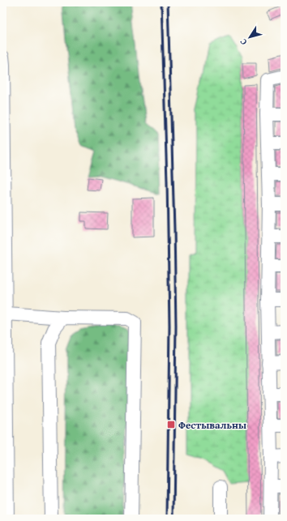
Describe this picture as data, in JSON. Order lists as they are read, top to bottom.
{
  "places": {
    "transit": ["Фестывальны"]
  },
  "north": "bottom left"
}
